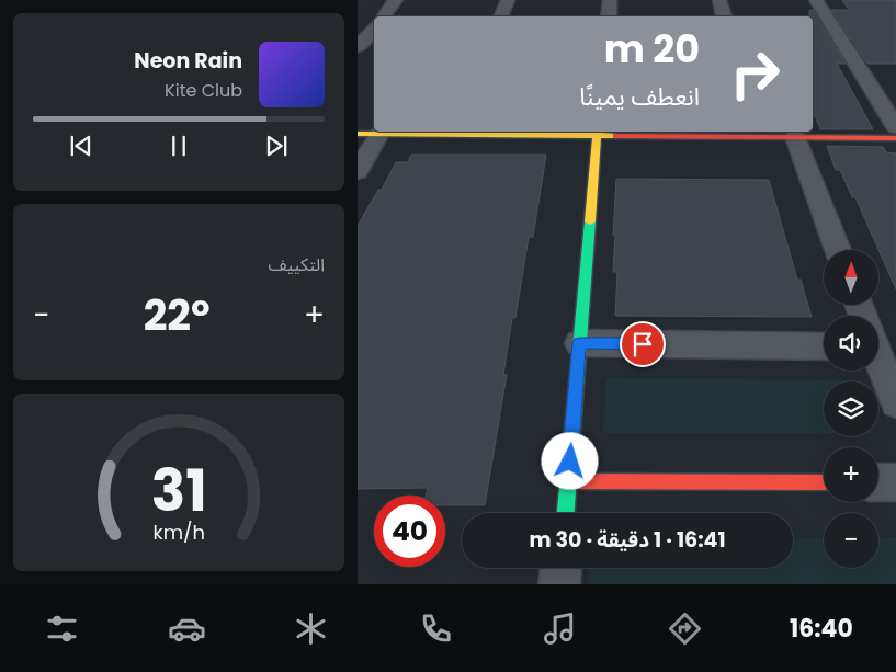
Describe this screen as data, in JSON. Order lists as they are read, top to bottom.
{
  "north": "top",
  "page": {
    "turn": ["20 m", "انعطف يمينًا"],
    "song": ["Neon Rain", "Kite Club"],
    "tile": "التكييف",
    "map_buttons": ["+", "−"],
    "heat": ["−", "22°", "+"],
    "limit": "40",
    "trip": "16:41 · 1 دقيقة · 30 m",
    "tabs": "16:40",
    "gauge": ["31", "km/h"]
  }
}
